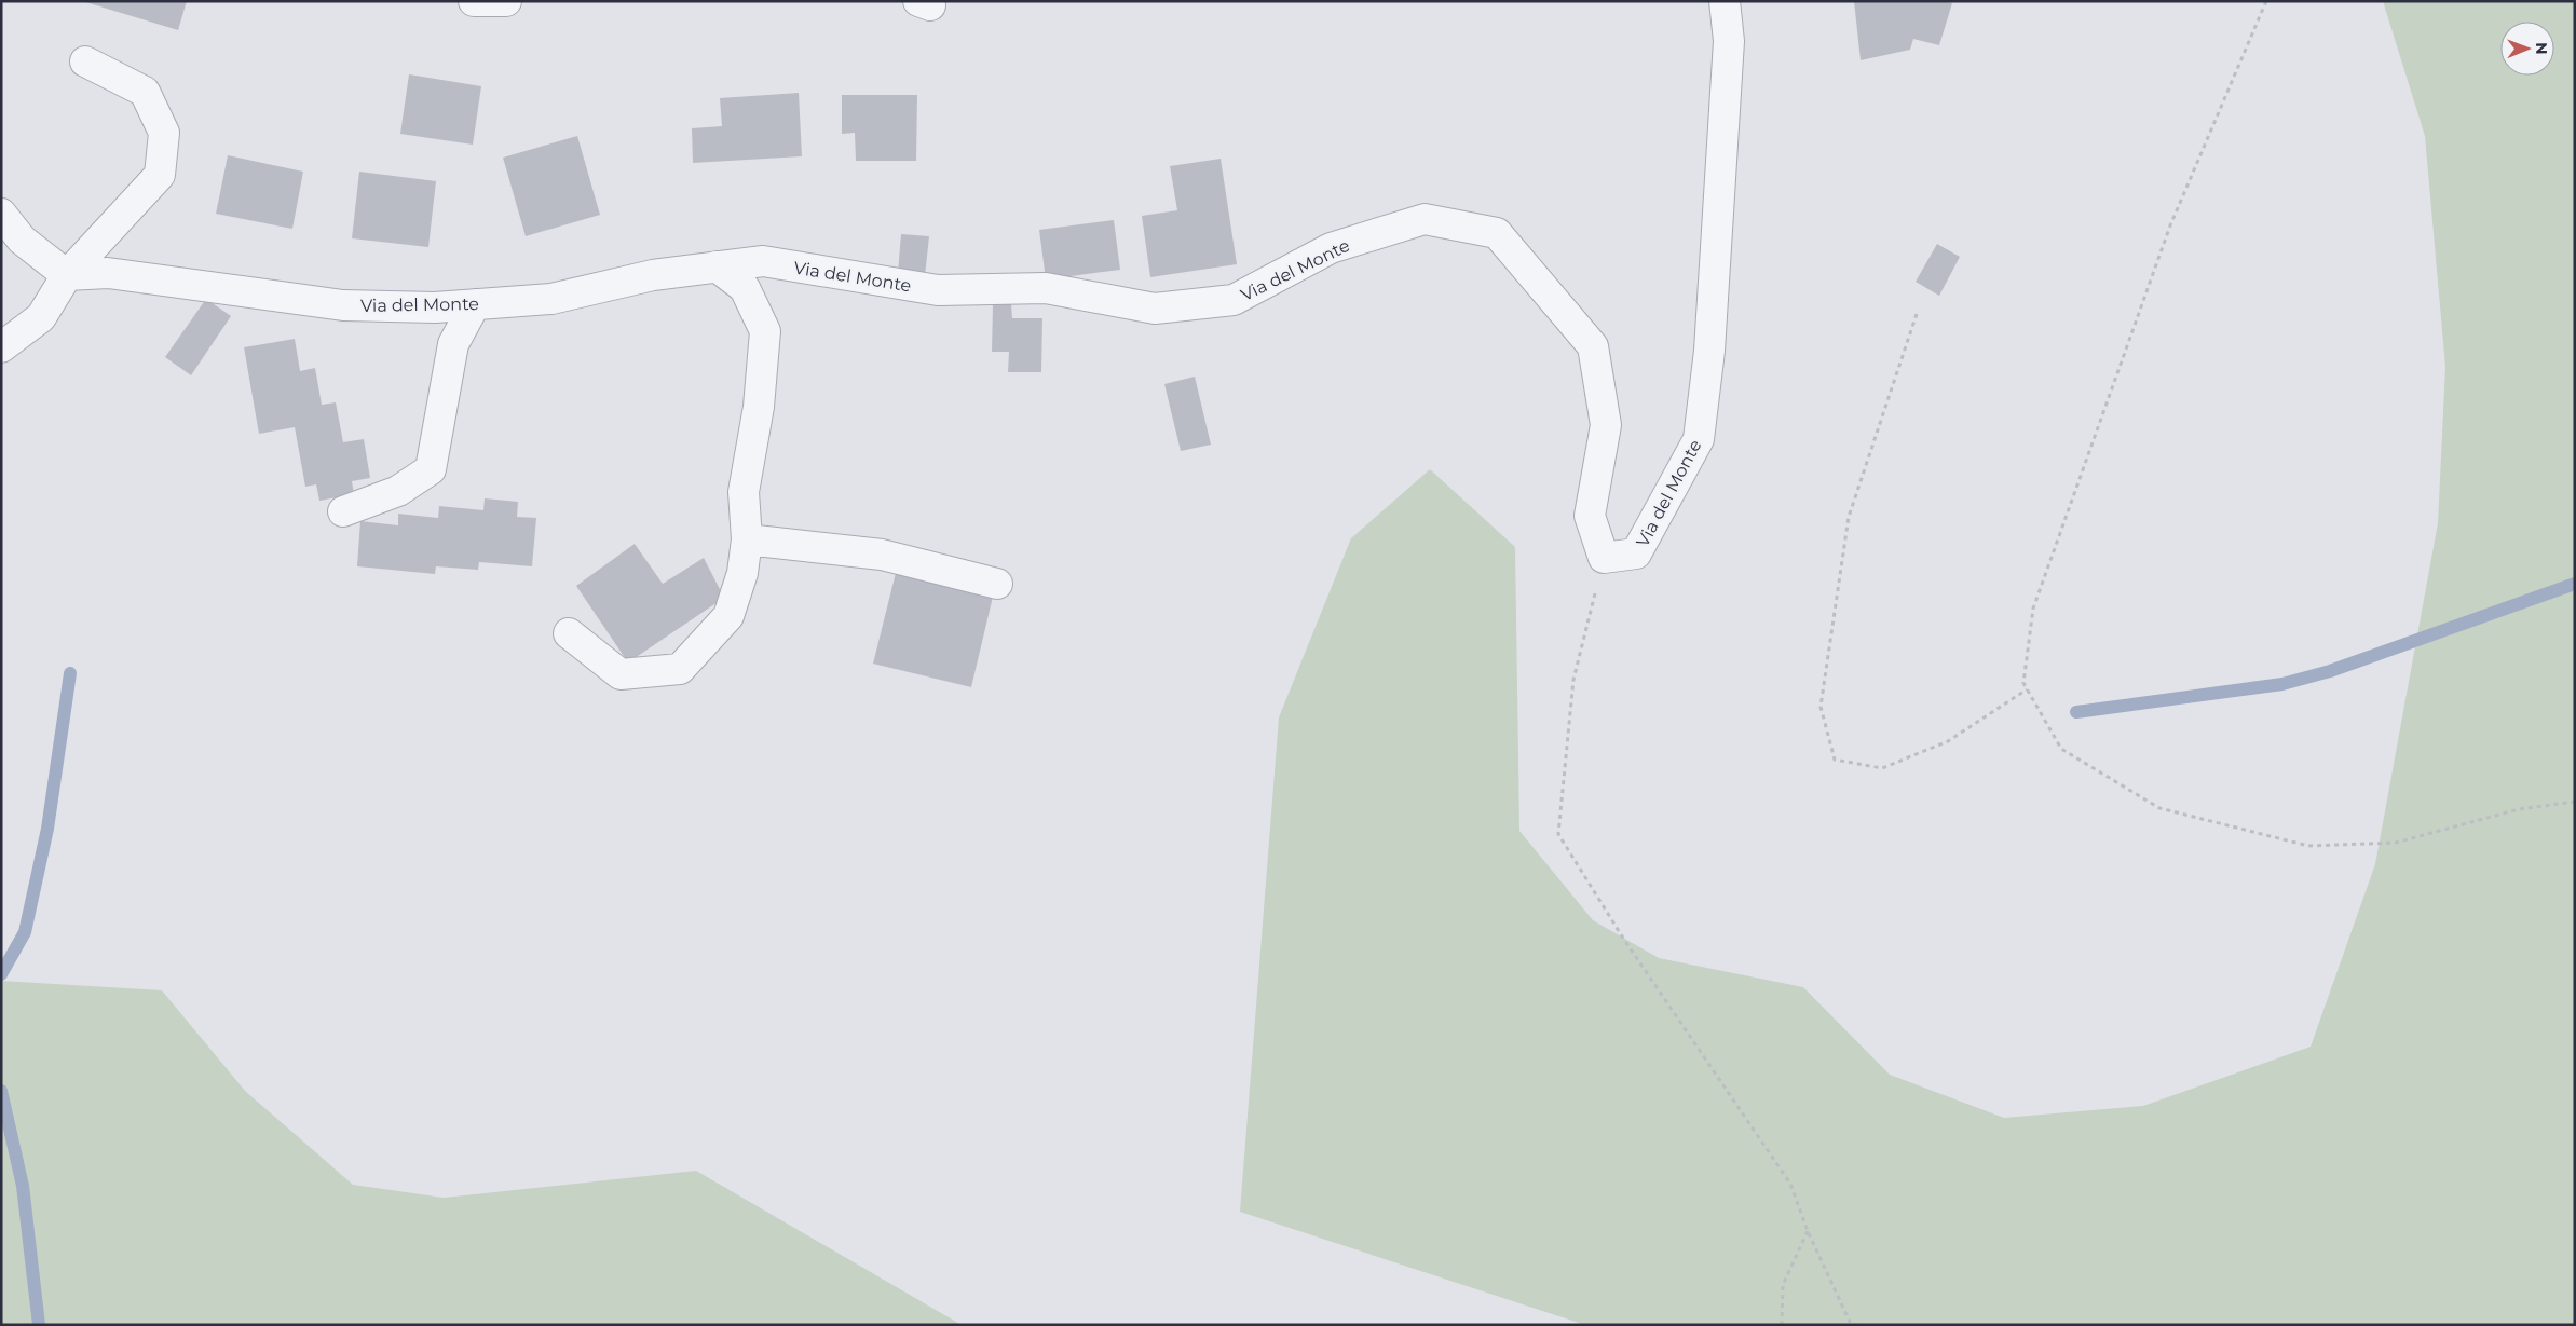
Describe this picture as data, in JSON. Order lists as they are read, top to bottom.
{
  "streets": {
    "street": ["Via del Monte"]
  },
  "north": "right"
}
